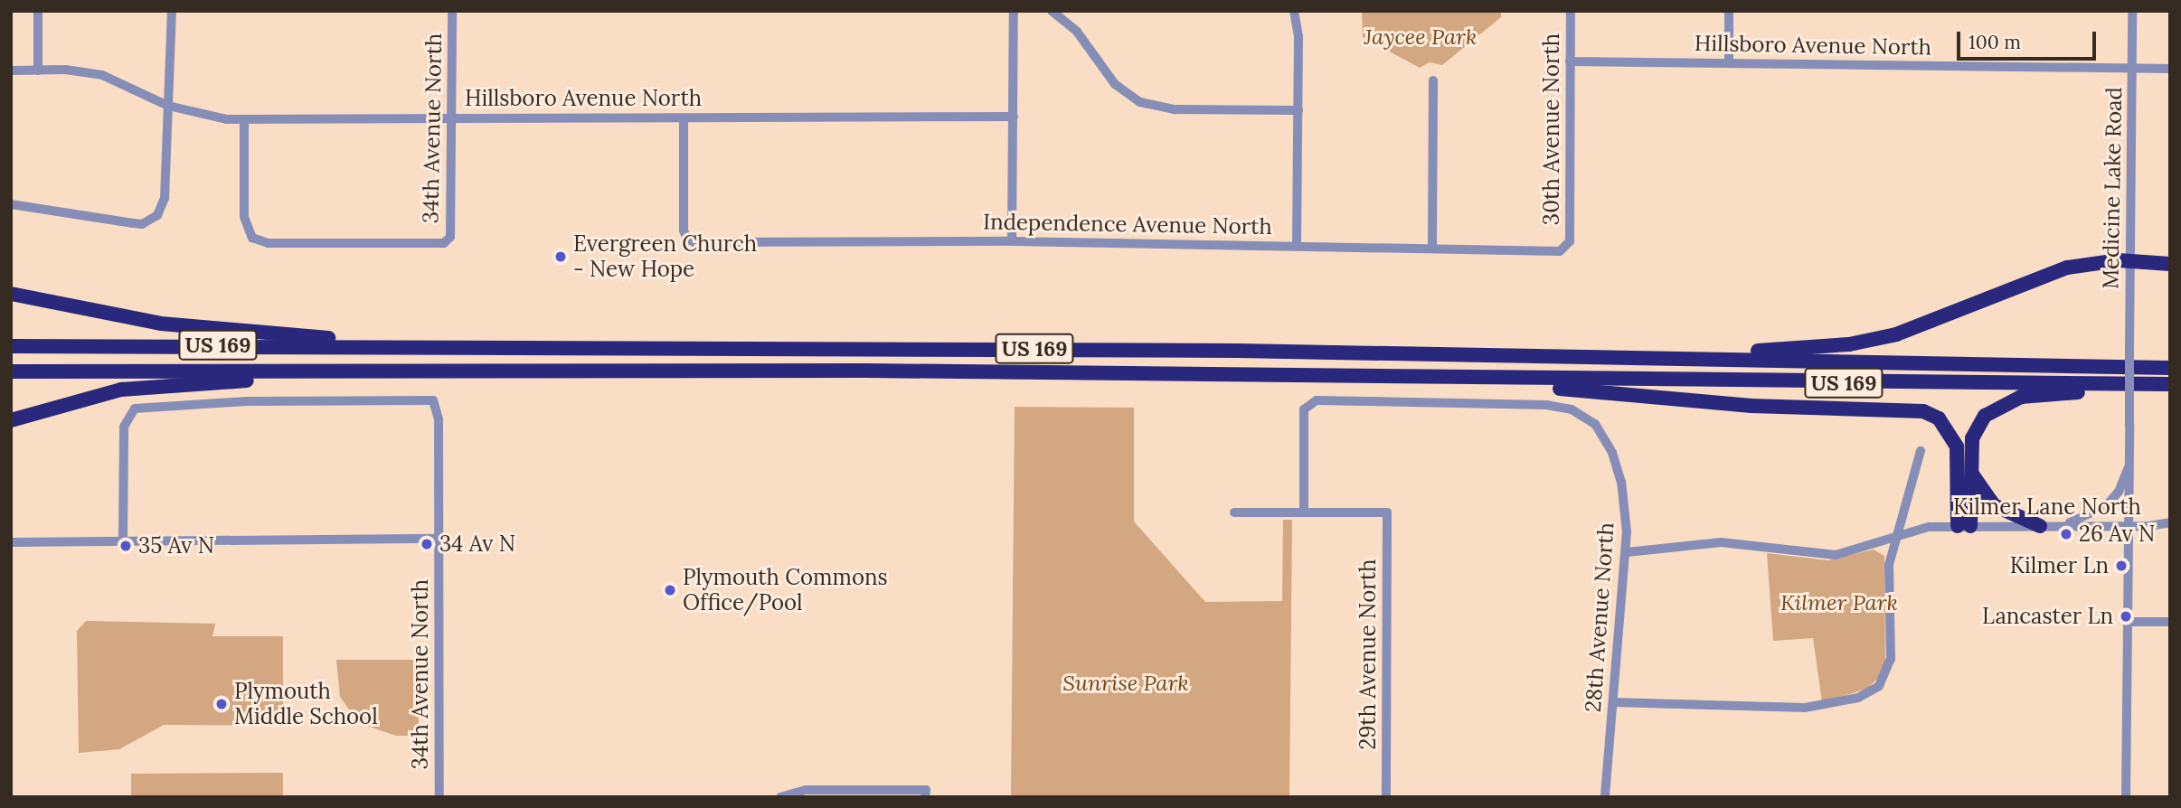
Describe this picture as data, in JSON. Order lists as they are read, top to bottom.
{
  "streets": {
    "highway": ["US 169"],
    "street": [
      "Hillsboro Avenue North",
      "34th Avenue North",
      "30th Avenue North",
      "Medicine Lake Road",
      "Independence Avenue North",
      "Kilmer Lane North",
      "28th Avenue North",
      "29th Avenue North"
    ]
  },
  "crossings": [
    ["Hillsboro Avenue North", "34th Avenue North"],
    ["Hillsboro Avenue North", "30th Avenue North"],
    ["Hillsboro Avenue North", "Medicine Lake Road"],
    ["Hillsboro Avenue North", "Independence Avenue North"],
    ["30th Avenue North", "Independence Avenue North"],
    ["Medicine Lake Road", "Kilmer Lane North"],
    ["Kilmer Lane North", "28th Avenue North"],
    ["28th Avenue North", "29th Avenue North"]
  ],
  "parks": ["Jaycee Park", "Kilmer Park", "Sunrise Park"],
  "places": [
    "Evergreen Church - New Hope",
    "26 Av N",
    "34 Av N",
    "35 Av N",
    "Kilmer Ln",
    "Plymouth Commons Office/Pool",
    "Lancaster Ln",
    "Plymouth Middle School"
  ],
  "scale_bar": "100 m"
}
